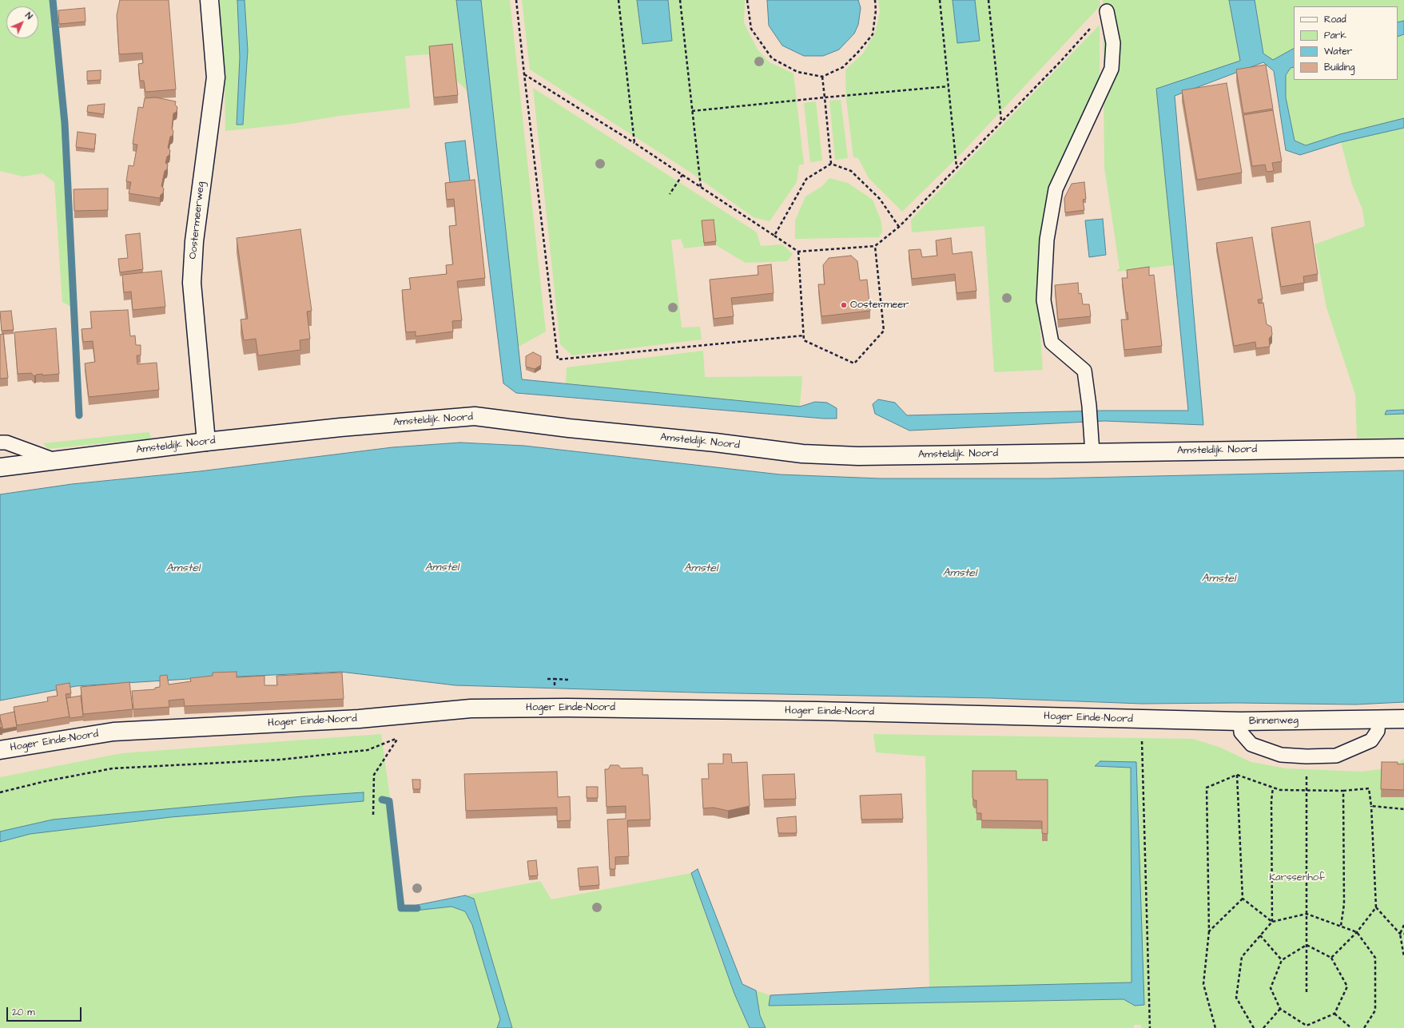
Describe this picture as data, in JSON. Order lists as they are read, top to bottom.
{
  "streets": {
    "street": [
      "Oostermeerweg",
      "Amsteldijk Noord",
      "Hoger Einde-Noord",
      "Binnenweg"
    ]
  },
  "crossings": [
    ["Oostermeerweg", "Amsteldijk Noord"],
    ["Hoger Einde-Noord", "Binnenweg"]
  ],
  "water": ["Amstel"],
  "parks": ["Karssenhof"],
  "places": ["Oostermeer"],
  "legend": [
    "Road",
    "Park",
    "Water",
    "Building"
  ],
  "scale_bar": "20 m",
  "north": "top right"
}
